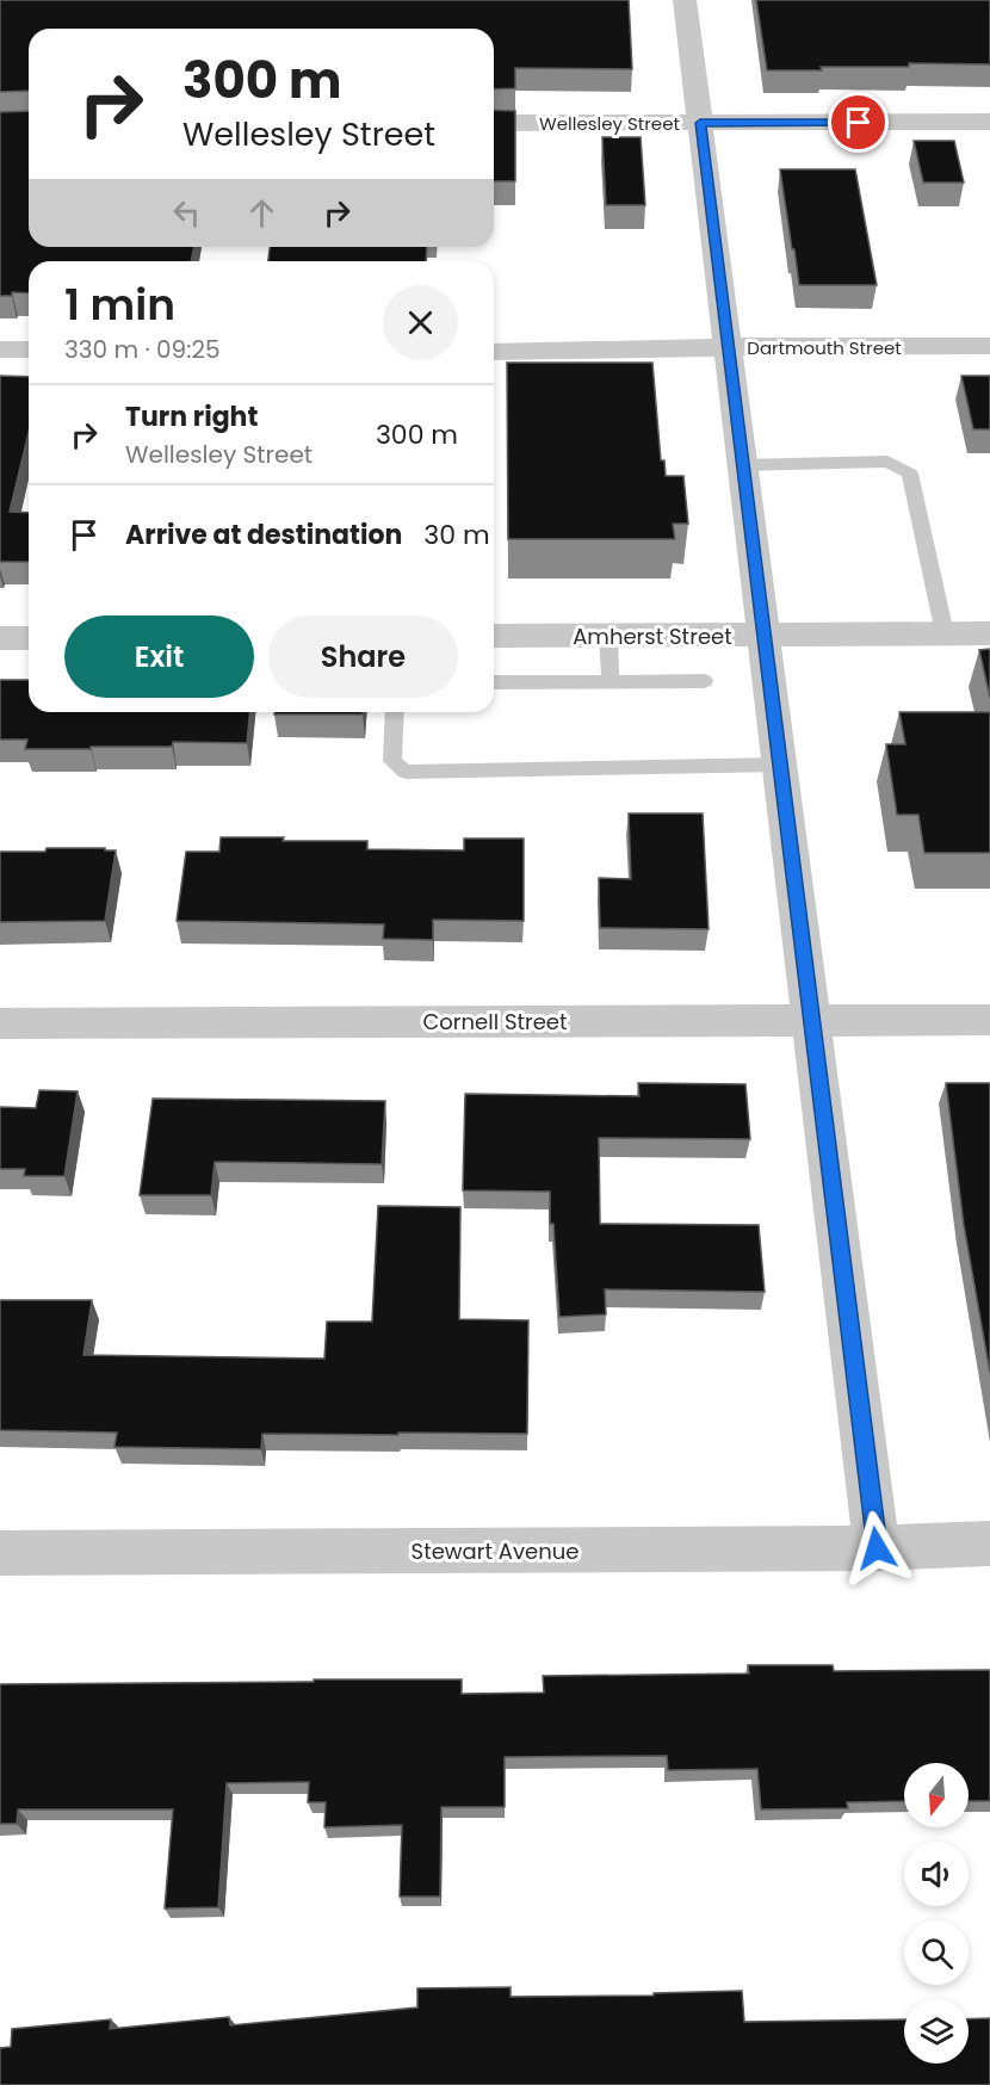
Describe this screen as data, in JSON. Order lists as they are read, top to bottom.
{
  "streets": {
    "street": [
      "Wellesley Street",
      "Dartmouth Street",
      "Amherst Street",
      "Cornell Street",
      "Stewart Avenue"
    ]
  },
  "north": "bottom",
  "page": {
    "turn": ["300 m", "Wellesley Street"],
    "heading": ["1 min", "330 m · 09:25"],
    "list": [
      {
        "name": "Turn right",
        "note": "Wellesley Street",
        "value": "300 m"
      },
      {
        "name": "Arrive at destination",
        "value": "30 m"
      }
    ],
    "buttons": ["Exit", "Share"]
  }
}
